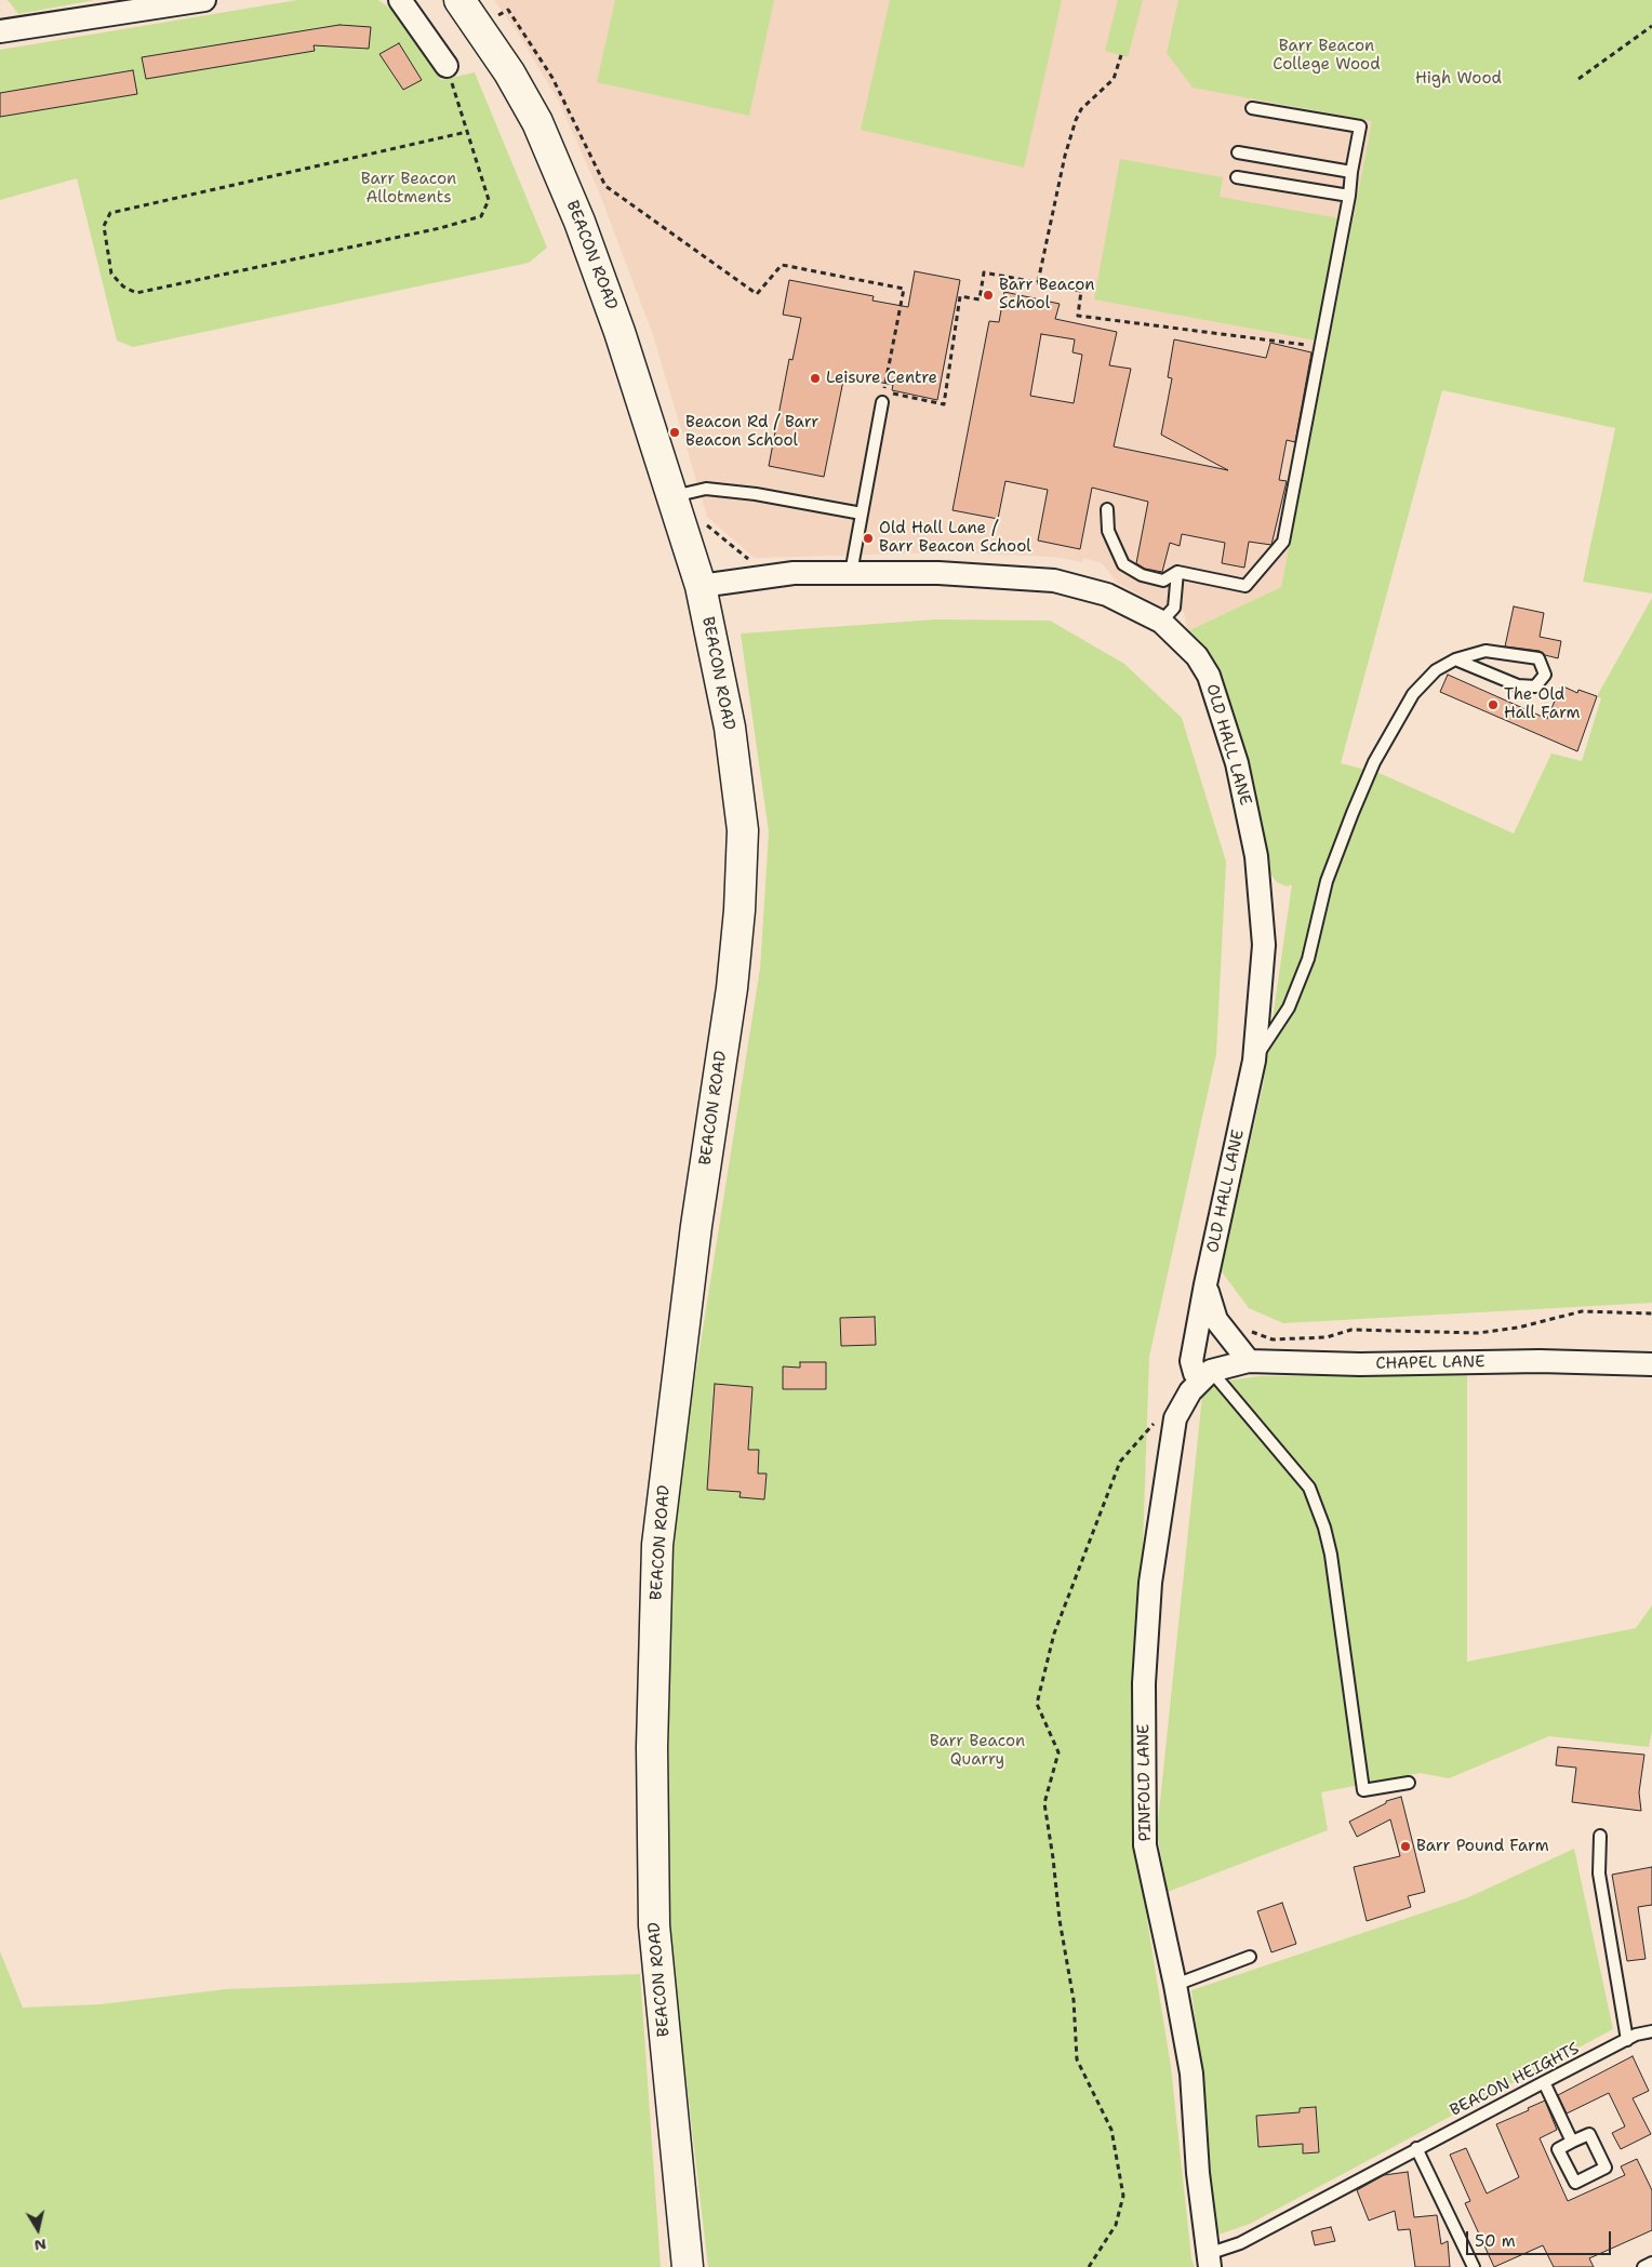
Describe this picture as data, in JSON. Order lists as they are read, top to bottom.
{
  "streets": {
    "main road": ["BEACON ROAD"],
    "street": ["OLD HALL LANE", "CHAPEL LANE", "PINFOLD LANE"],
    "lane": ["BEACON HEIGHTS"]
  },
  "crossings": [
    ["BEACON ROAD", "OLD HALL LANE"],
    ["OLD HALL LANE", "CHAPEL LANE"],
    ["OLD HALL LANE", "PINFOLD LANE"],
    ["CHAPEL LANE", "PINFOLD LANE"],
    ["PINFOLD LANE", "BEACON HEIGHTS"]
  ],
  "parks": [
    "Barr Beacon College Wood",
    "High Wood",
    "Barr Beacon Allotments",
    "Barr Beacon Quarry"
  ],
  "places": [
    "Barr Beacon School",
    "Leisure Centre",
    "Beacon Rd / Barr Beacon School",
    "Old Hall Lane / Barr Beacon School",
    "The Old Hall Farm",
    "Barr Pound Farm"
  ],
  "scale_bar": "50 m",
  "north": "bottom"
}
